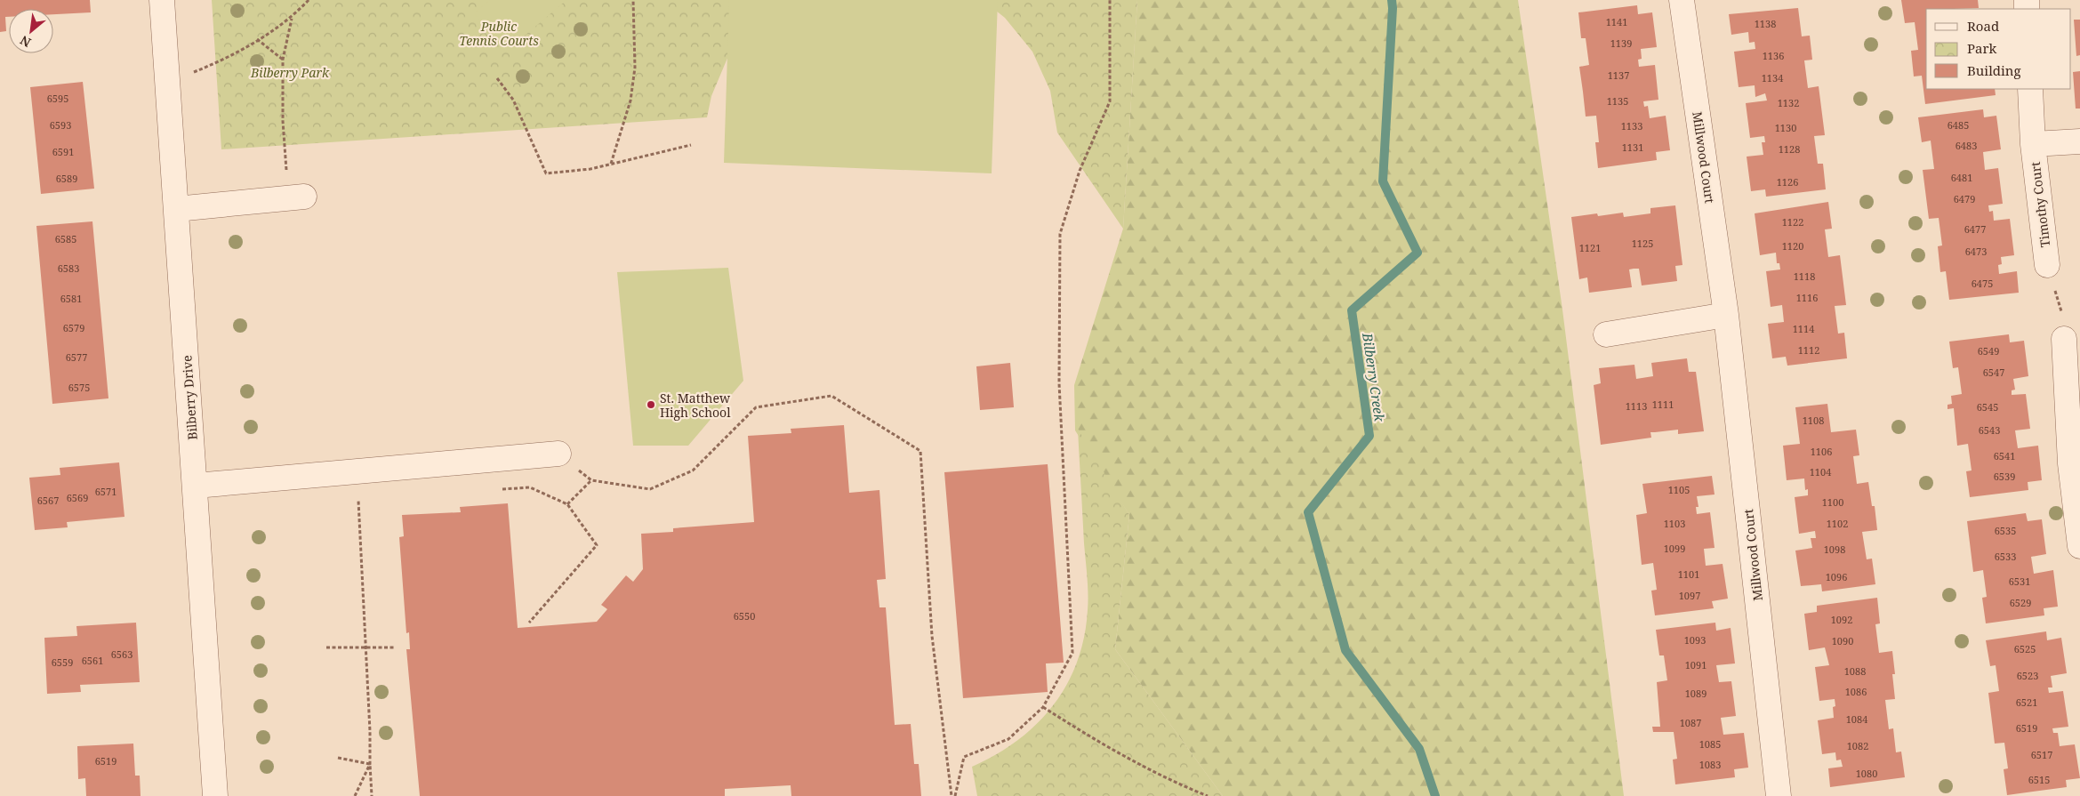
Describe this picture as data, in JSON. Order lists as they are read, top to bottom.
{
  "streets": {
    "street": ["Millwood Court", "Timothy Court", "Bilberry Drive"]
  },
  "water": ["Bilberry Creek"],
  "parks": ["Public Tennis Courts", "Bilberry Park"],
  "places": ["St. Matthew High School"],
  "house_numbers": [
    "1141",
    "1138",
    "1139",
    "1136",
    "1137",
    "1134",
    "6595",
    "1135",
    "1132",
    "6593",
    "6485",
    "1133",
    "1130",
    "6483",
    "1131",
    "1128",
    "6591",
    "6481",
    "6589",
    "1126",
    "6479",
    "1122",
    "6477",
    "6585",
    "1125",
    "1120",
    "1121",
    "6473",
    "6583",
    "1118",
    "6475",
    "1116",
    "6581",
    "6579",
    "1114",
    "1112",
    "6549",
    "6577",
    "6547",
    "6575",
    "1111",
    "1113",
    "6545",
    "1108",
    "6543",
    "1106",
    "6541",
    "1104",
    "6539",
    "1105",
    "6571",
    "6569",
    "6567",
    "1100",
    "1103",
    "1102",
    "6535",
    "1099",
    "1098",
    "6533",
    "1101",
    "1096",
    "6531",
    "1097",
    "6529",
    "6550",
    "1092",
    "1093",
    "1090",
    "6525",
    "6563",
    "6561",
    "6559",
    "1091",
    "1088",
    "6523",
    "1086",
    "1089",
    "6521",
    "1084",
    "1087",
    "6519",
    "1085",
    "1082",
    "6517",
    "6519",
    "1083",
    "1080",
    "6515"
  ],
  "legend": ["Road", "Park", "Building"],
  "north": "bottom left"
}
